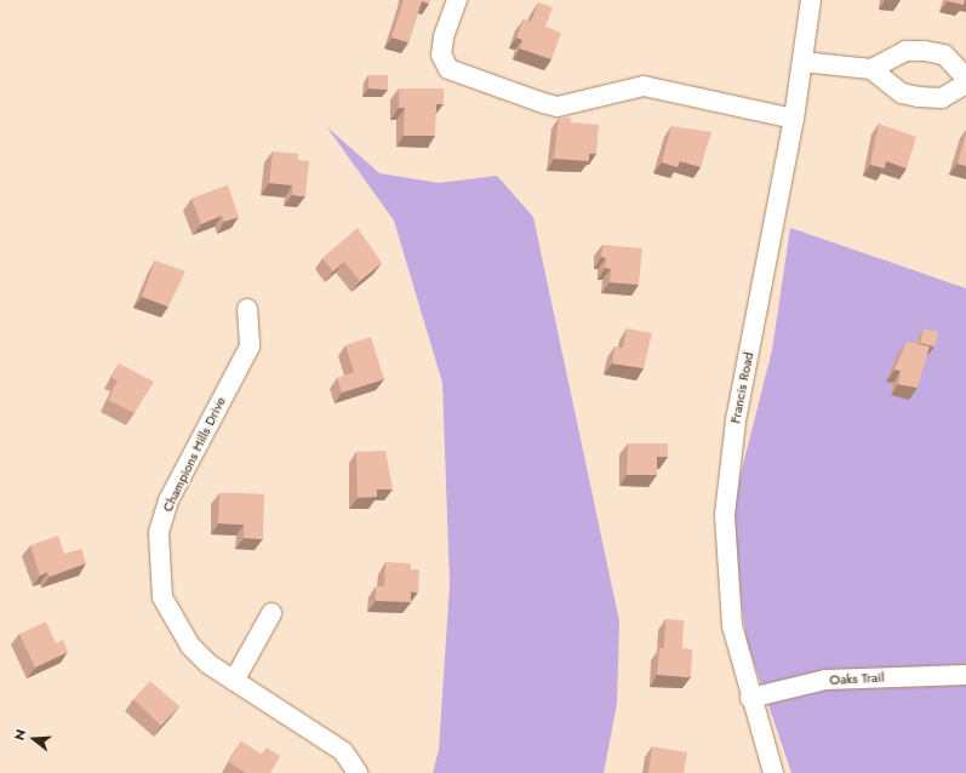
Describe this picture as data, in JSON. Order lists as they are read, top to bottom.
{
  "streets": {
    "street": ["Francis Road", "Champions Hills Drive", "Oaks Trail"]
  },
  "crossings": [
    ["Francis Road", "Oaks Trail"]
  ],
  "north": "left"
}
